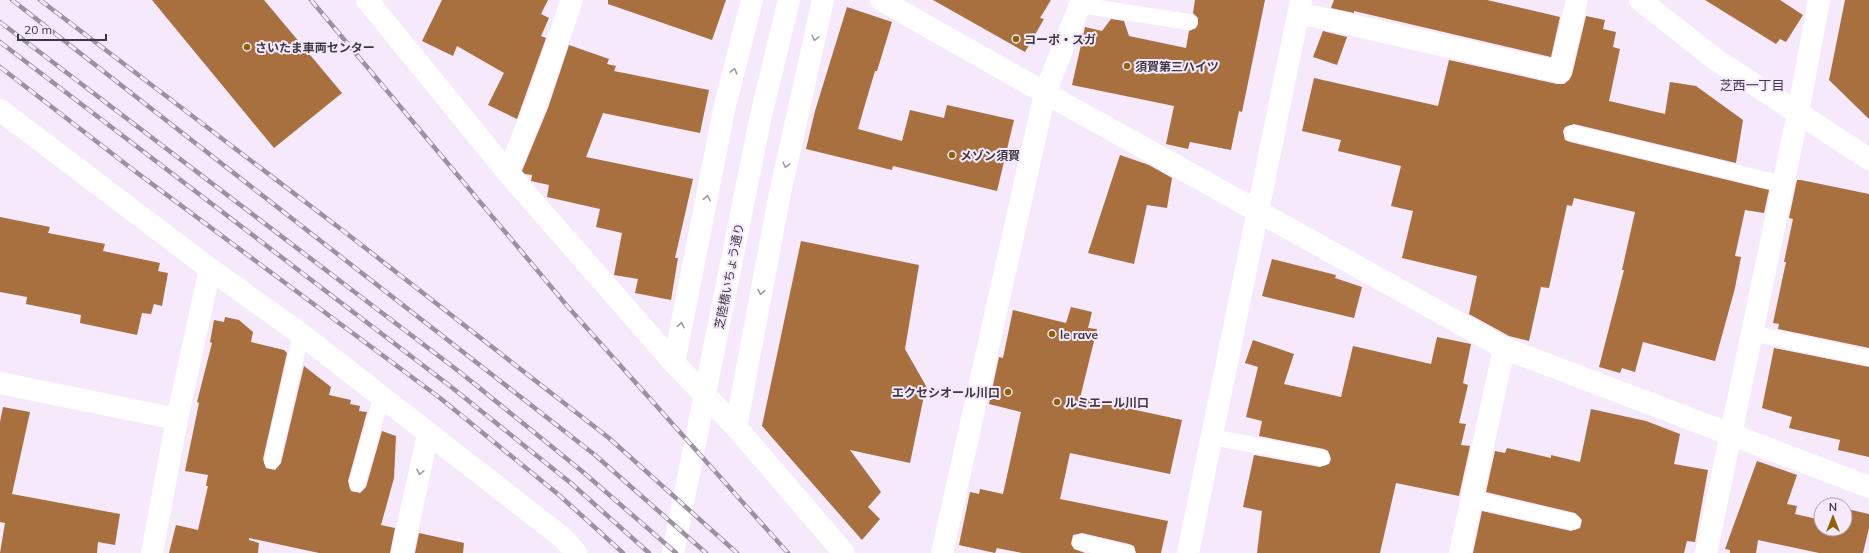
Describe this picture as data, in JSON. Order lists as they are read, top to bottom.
{
  "streets": {
    "street": ["芝陸橋いちょう通り"]
  },
  "districts": ["芝西一丁目"],
  "places": [
    "コーポ・スガ",
    "さいたま車両センター",
    "須賀第三ハイツ",
    "メゾン須賀",
    "le rave",
    "エクセシオール川口",
    "ルミエール川口"
  ],
  "scale_bar": "20 m",
  "north": "top"
}
